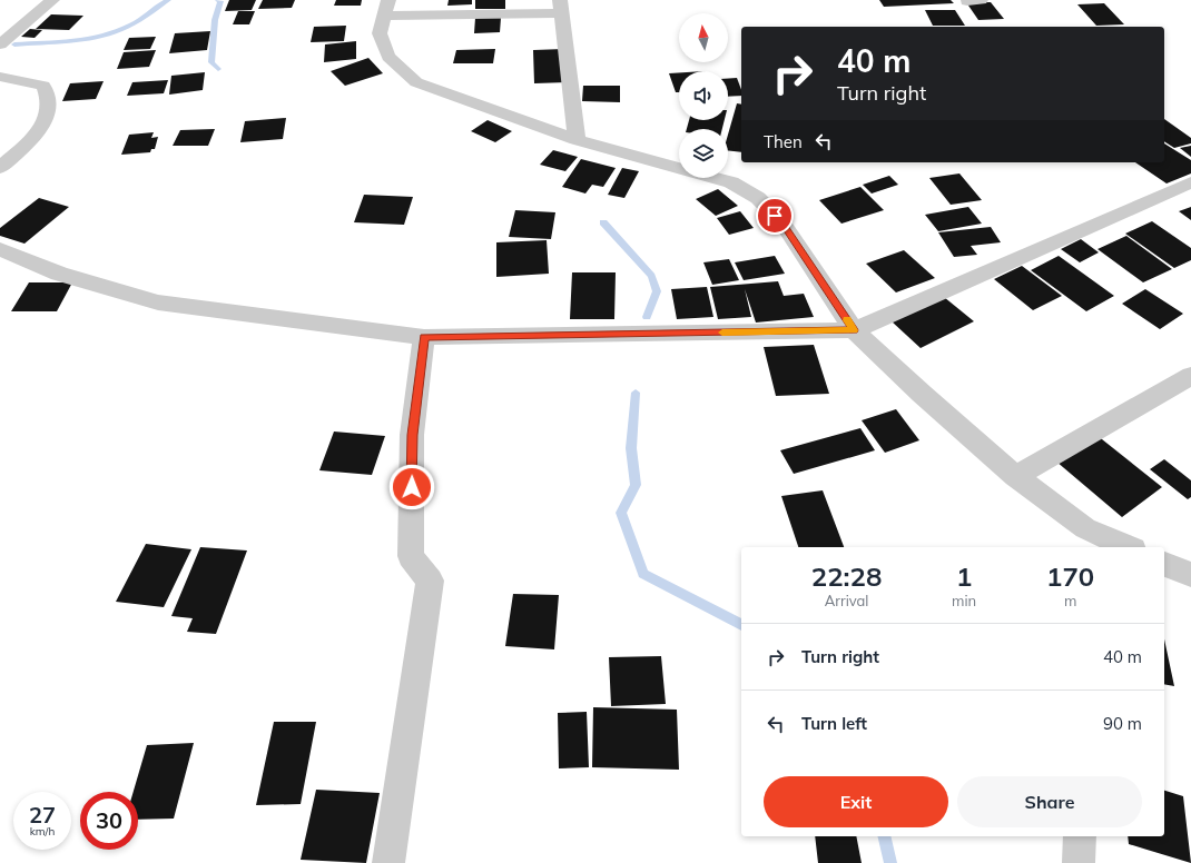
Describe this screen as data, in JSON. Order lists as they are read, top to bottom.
{
  "north": "top",
  "page": {
    "turn": ["40 m", "Turn right"],
    "then": "Then",
    "eta": [
      "22:28",
      "Arrival",
      "1",
      "min",
      "170",
      "m"
    ],
    "list": [
      {
        "name": "Turn right",
        "value": "40 m"
      },
      {
        "name": "Turn left",
        "value": "90 m"
      }
    ],
    "buttons": ["Exit", "Share"],
    "speed": "27 km/h",
    "limit": "30"
  }
}
